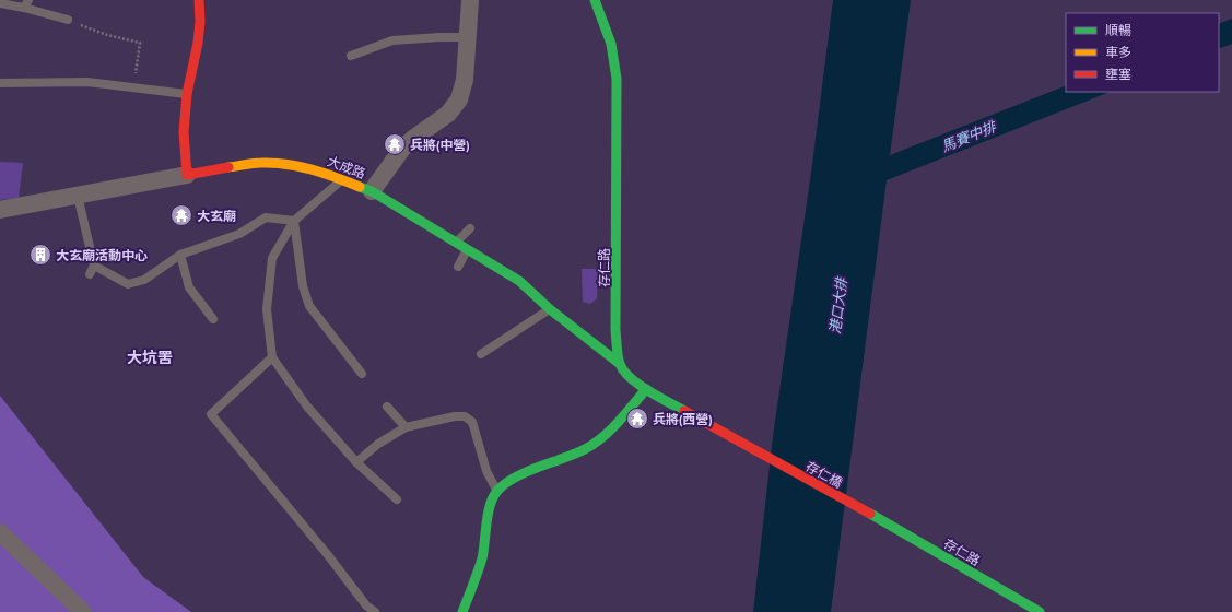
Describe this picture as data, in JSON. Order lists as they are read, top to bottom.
{
  "streets": {
    "street": ["大成路", "存仁路", "存仁橋"]
  },
  "crossings": [
    ["大成路", "存仁路"],
    ["存仁路", "存仁橋"]
  ],
  "districts": ["大坑罟"],
  "water": ["馬賽中排", "港口大排"],
  "places": {
    "temple": ["兵將(中營)", "大玄廟", "兵將(西營)"],
    "building": ["大玄廟活動中心"]
  },
  "legend": ["順暢", "車多", "壅塞"]
}
